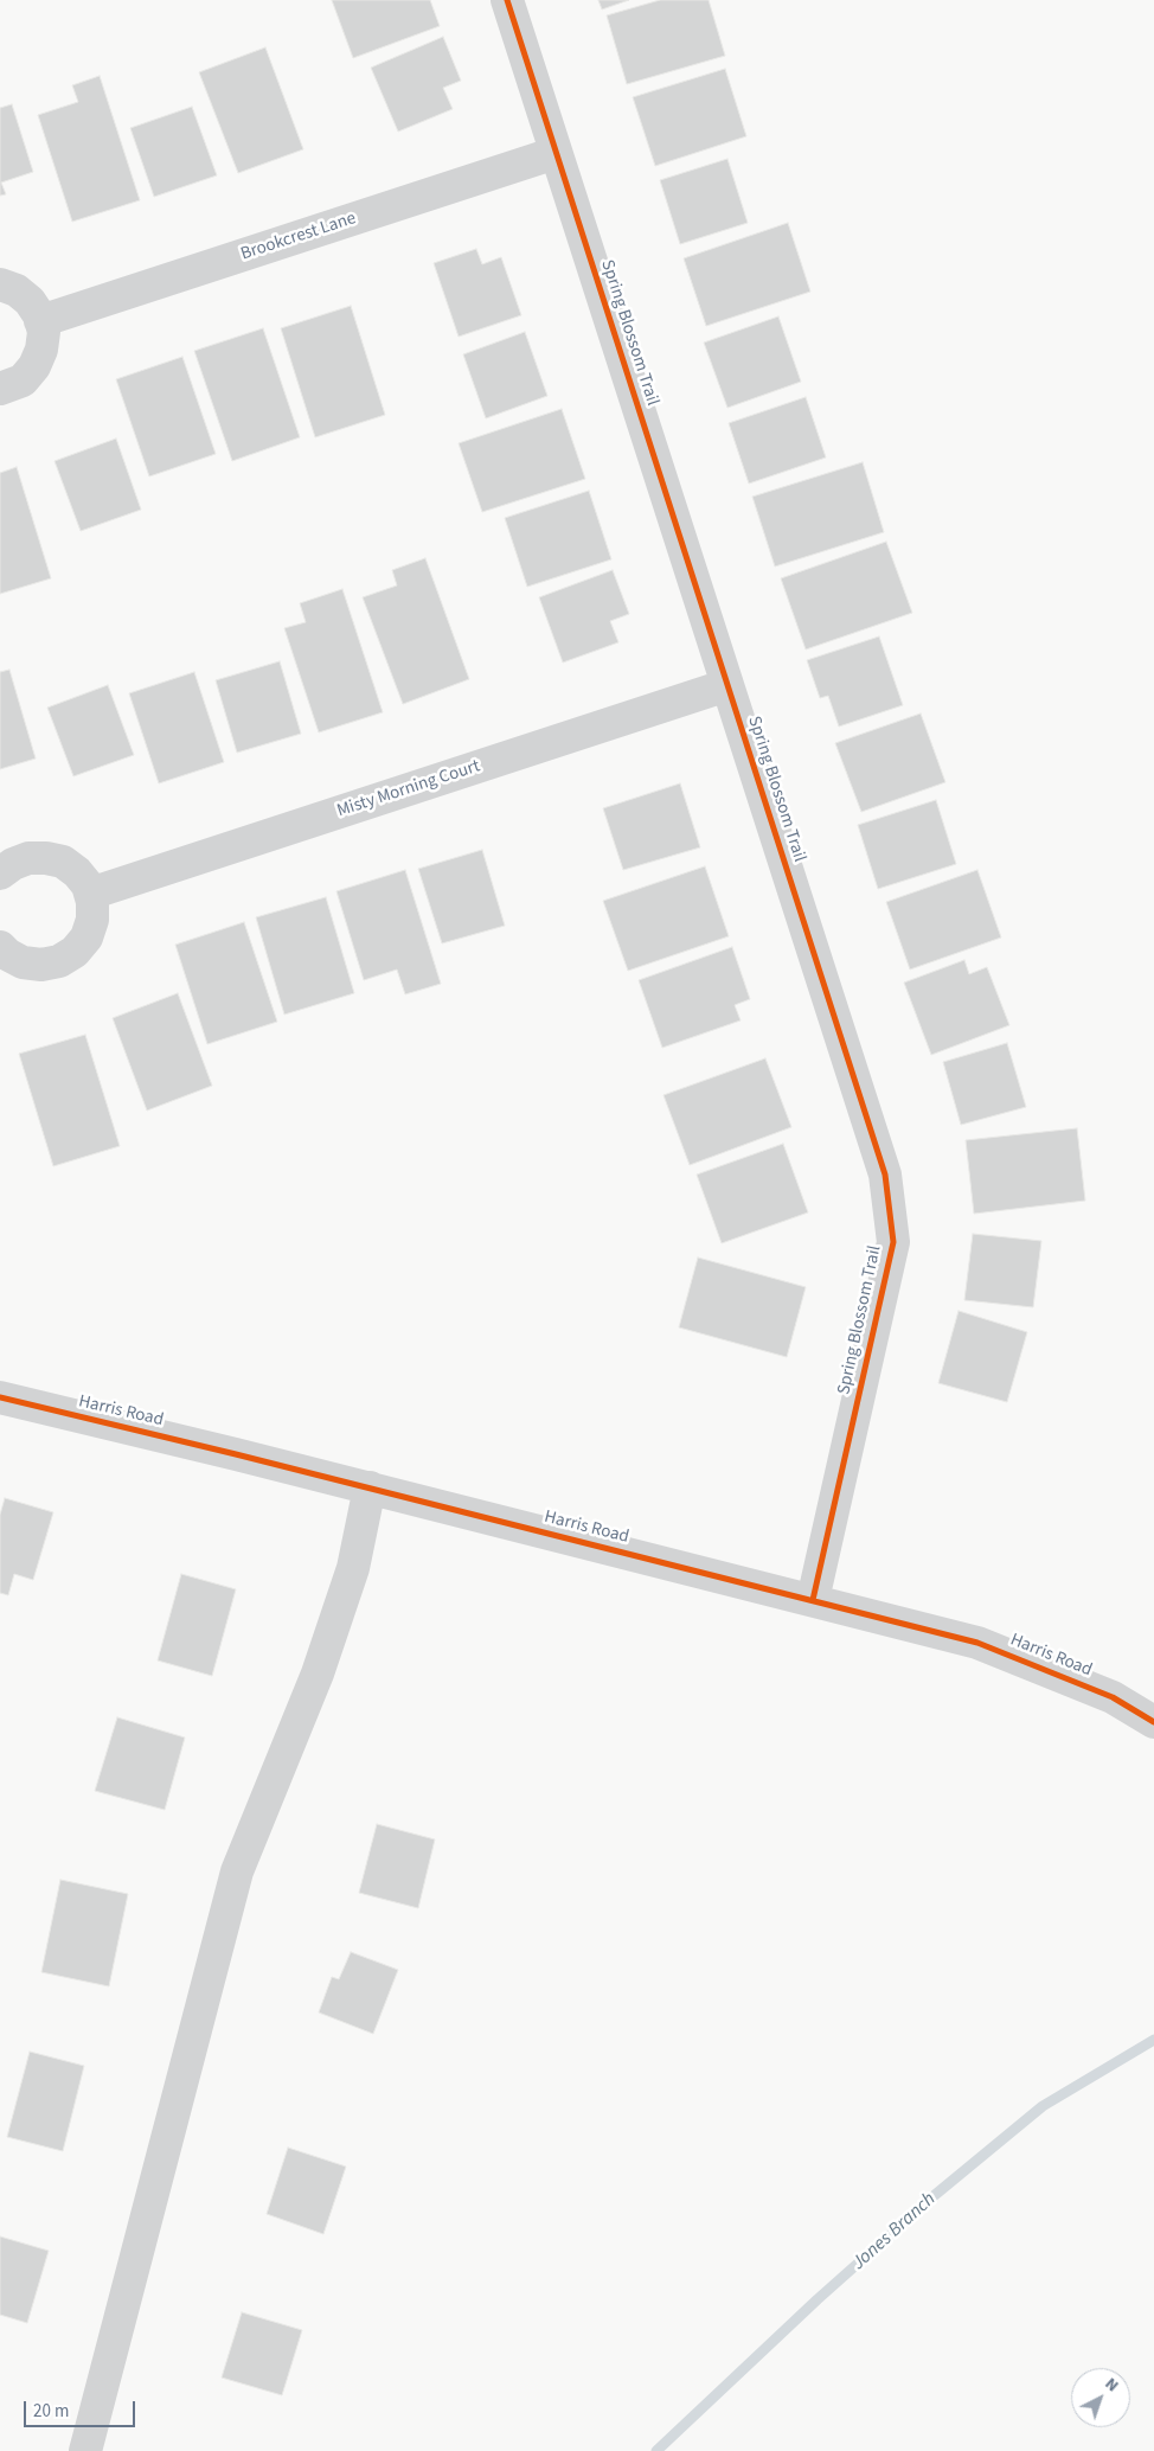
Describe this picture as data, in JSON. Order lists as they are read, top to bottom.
{
  "streets": {
    "street": [
      "Brookcrest Lane",
      "Spring Blossom Trail",
      "Misty Morning Court",
      "Harris Road"
    ]
  },
  "crossings": [
    ["Brookcrest Lane", "Spring Blossom Trail"],
    ["Spring Blossom Trail", "Misty Morning Court"],
    ["Spring Blossom Trail", "Harris Road"]
  ],
  "water": ["Jones Branch"],
  "scale_bar": "20 m",
  "north": "top right"
}
